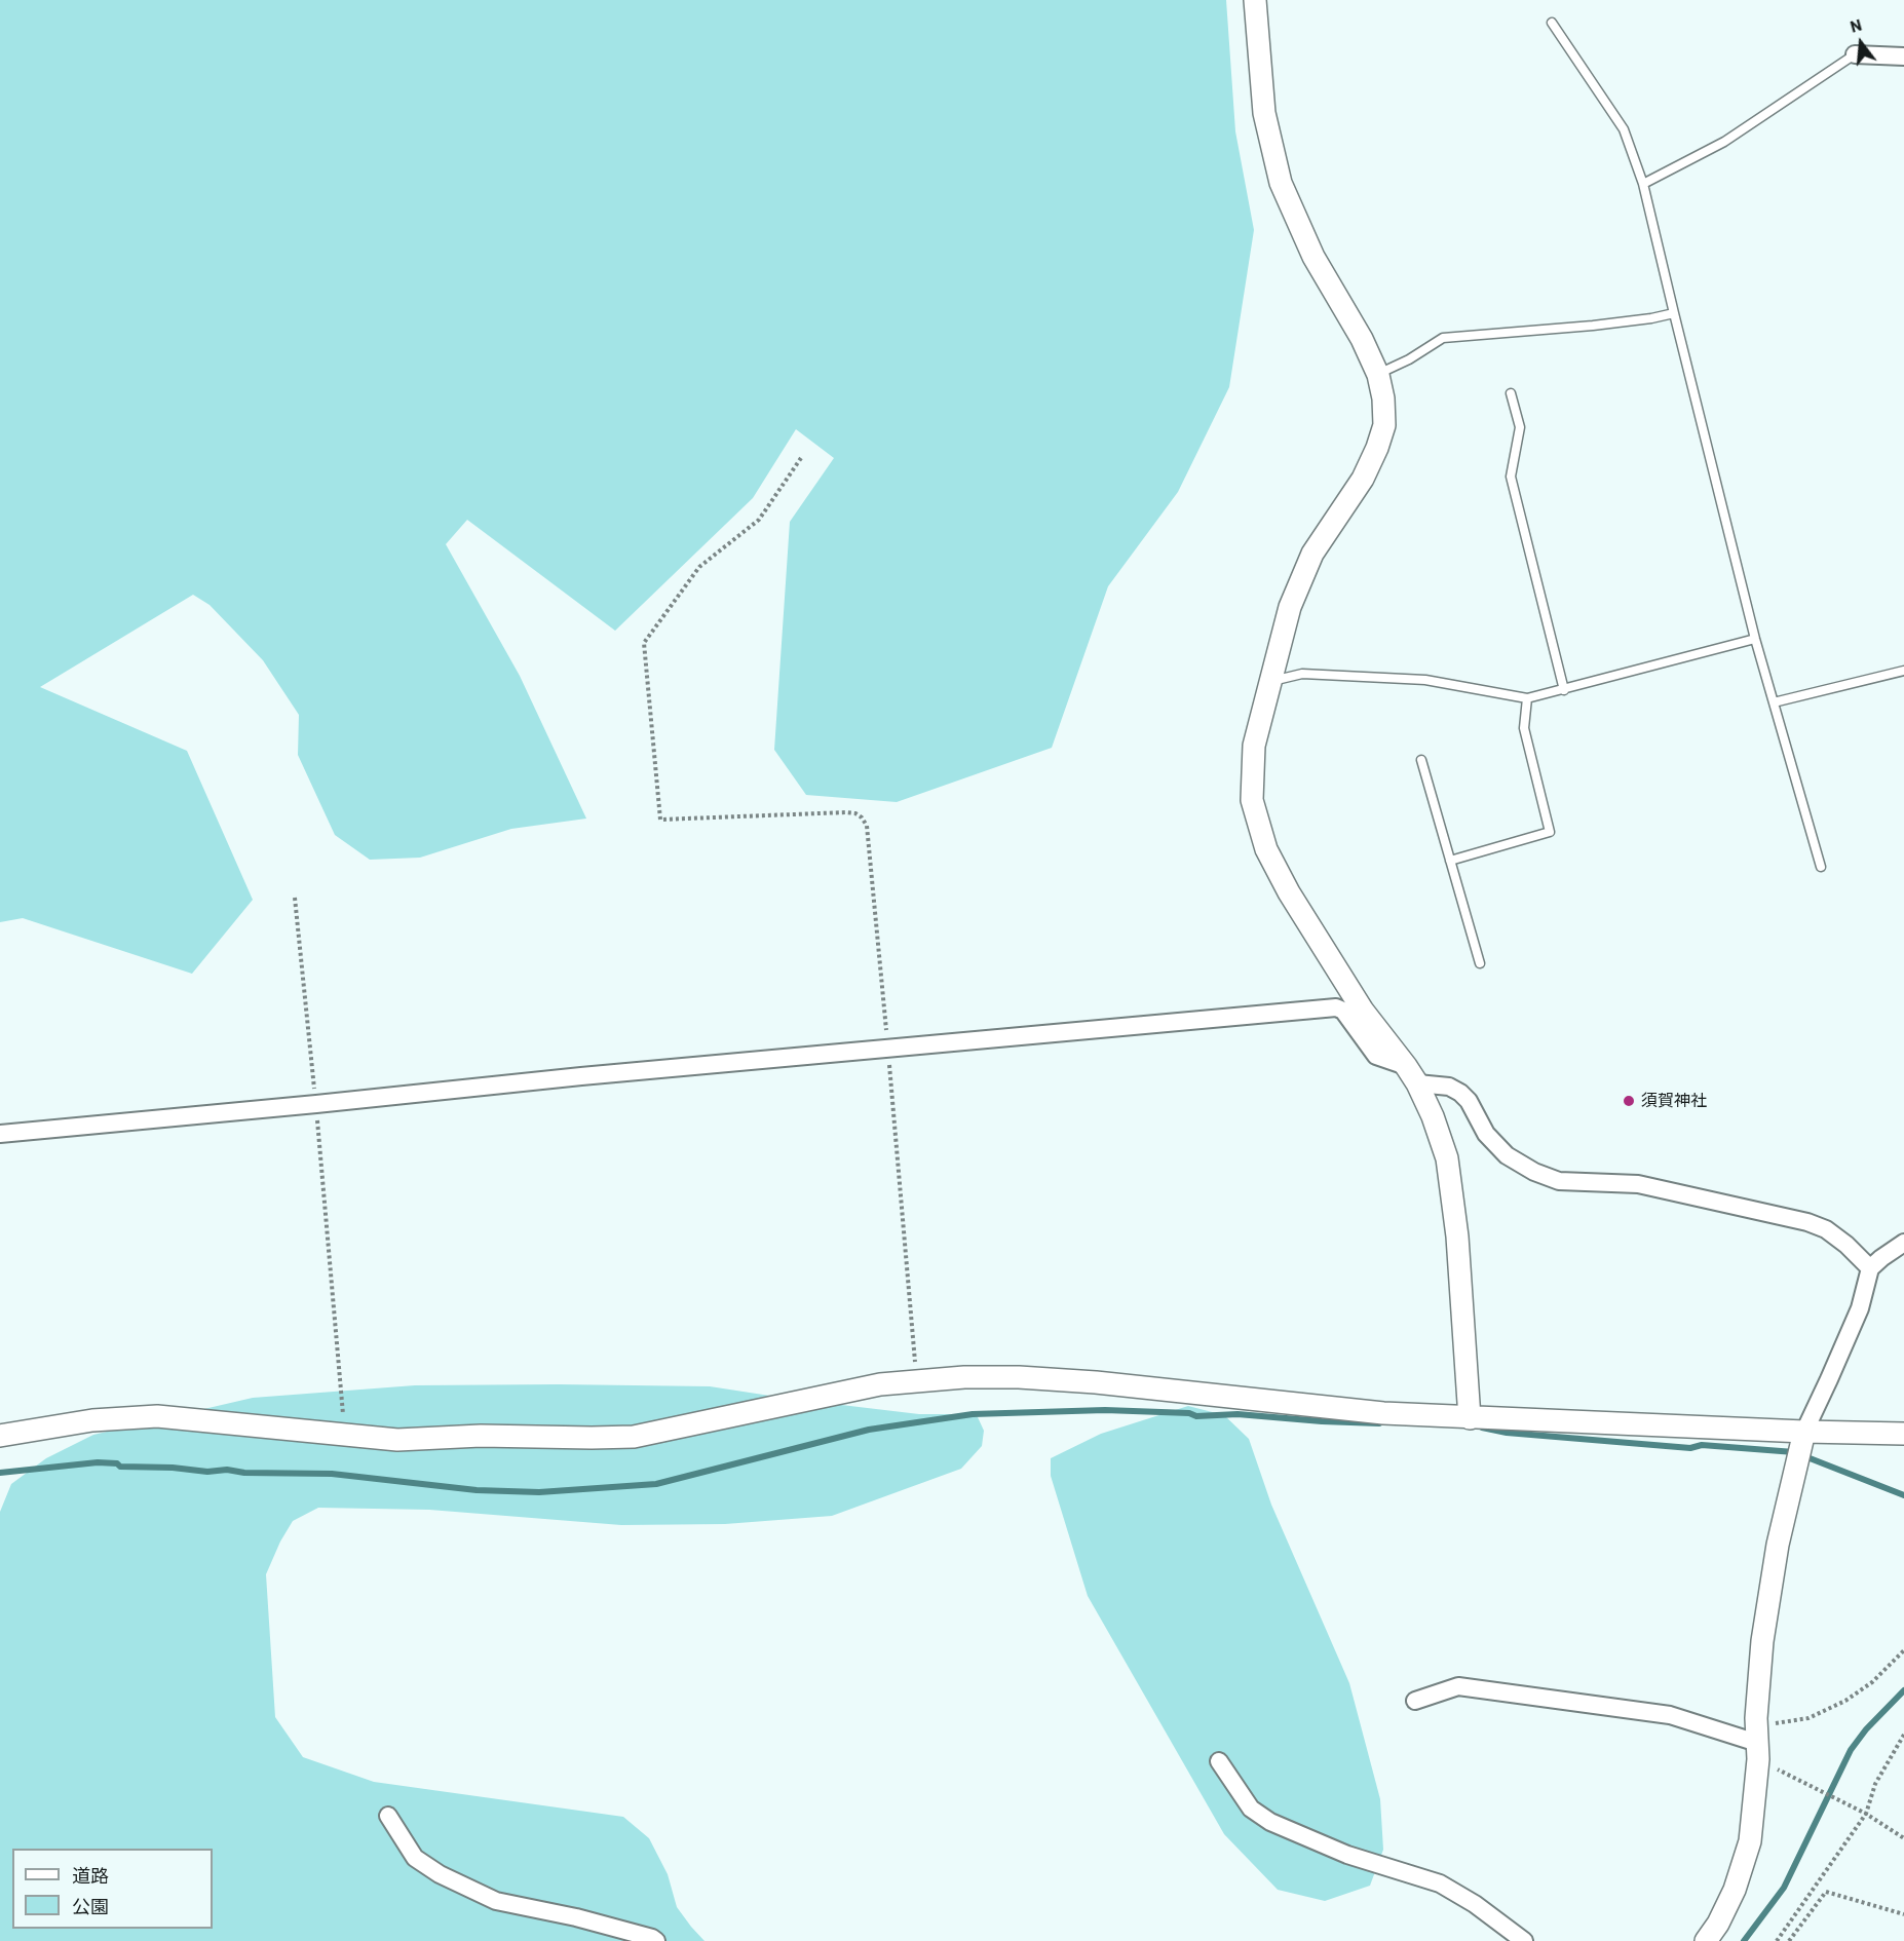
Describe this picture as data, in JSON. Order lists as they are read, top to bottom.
{
  "places": ["須賀神社"],
  "legend": ["道路", "公園"],
  "north": "top"
}
